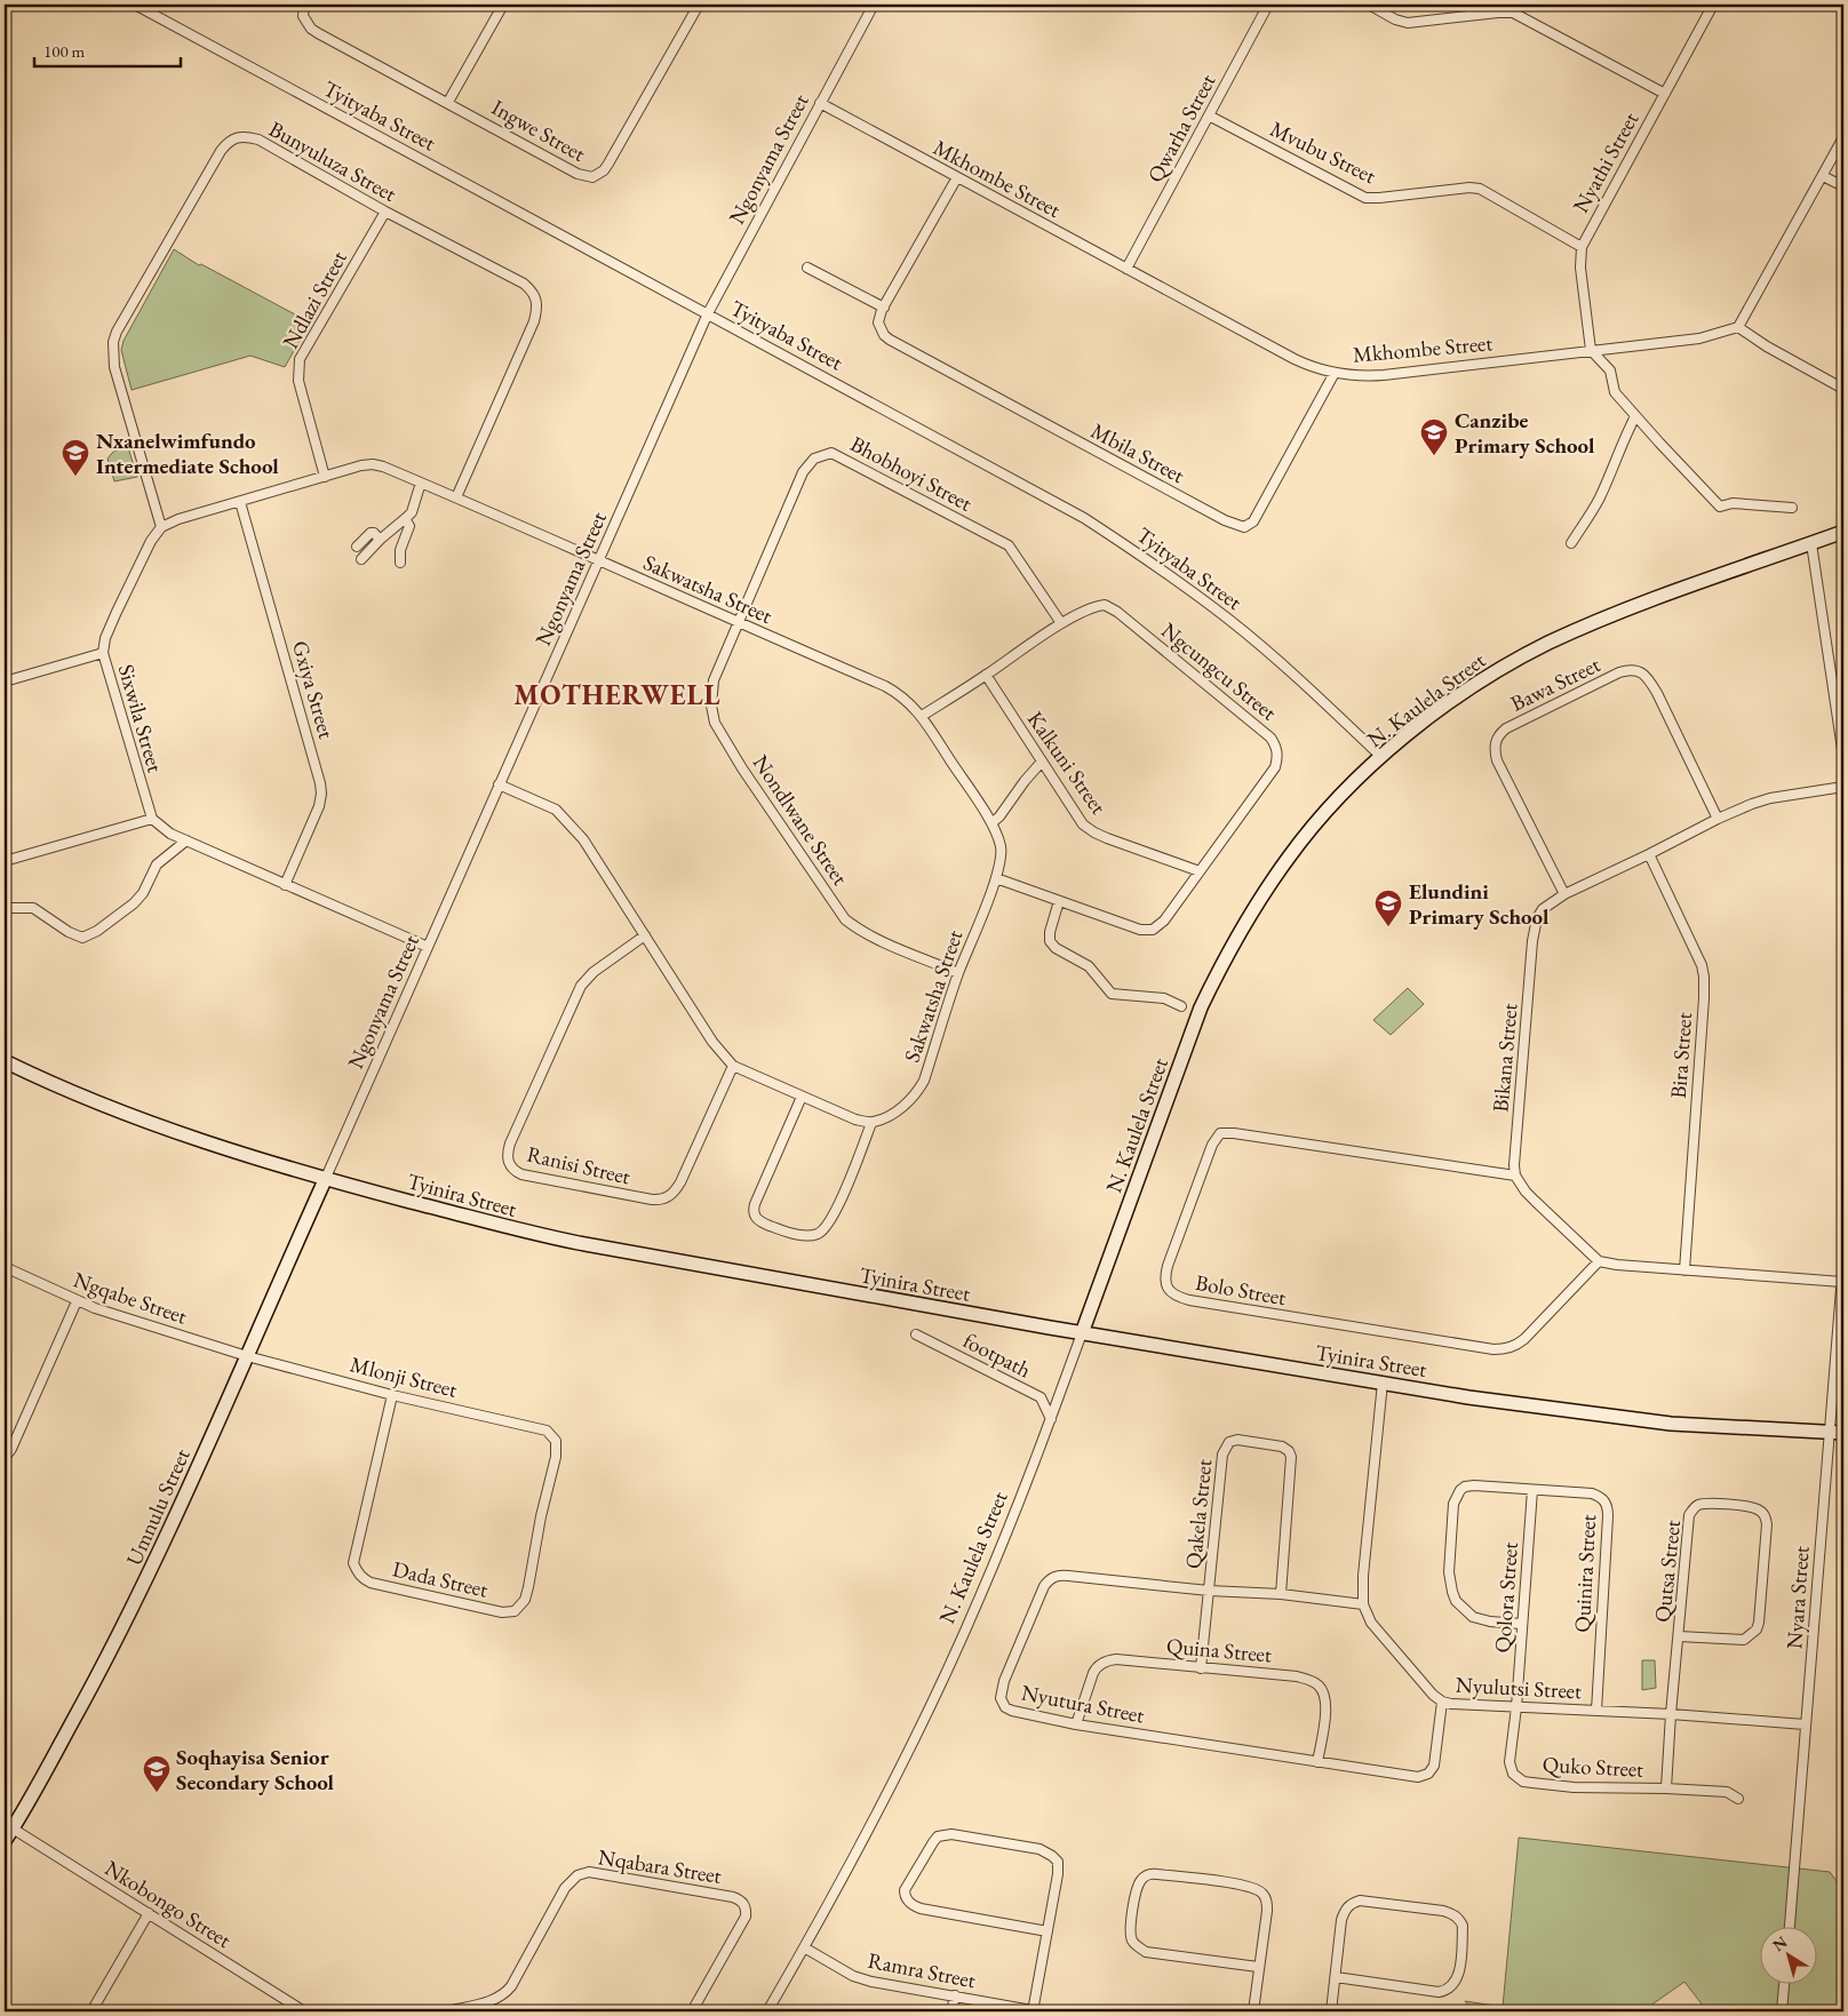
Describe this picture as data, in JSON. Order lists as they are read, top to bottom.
{
  "streets": {
    "street": [
      "Tyityaba Street",
      "Qwarha Street",
      "Ingwe Street",
      "Mvubu Street",
      "Ngonyama Street",
      "Bunyuluza Street",
      "Nyathi Street",
      "Mkhombe Street",
      "Ndlazi Street",
      "Mbila Street",
      "Bhobhoyi Street",
      "Sakwatsha Street",
      "Ngcungcu Street",
      "Bawa Street",
      "Gxiya Street",
      "N. Kaulela Street",
      "Sixwila Street",
      "Kalkuni Street",
      "Nondlwane Street",
      "Bira Street",
      "Bikana Street",
      "Ranisi Street",
      "Tyinira Street",
      "Bolo Street",
      "Ngqabe Street",
      "footpath",
      "Mlonji Street",
      "Umnulu Street",
      "Qakela Street",
      "Qutsa Street",
      "Quinira Street",
      "Dada Street",
      "Qolora Street",
      "Nyara Street",
      "Quina Street",
      "Nyulutsi Street",
      "Nyutura Street",
      "Quko Street",
      "Nqabara Street",
      "Nkobongo Street",
      "Ramra Street"
    ]
  },
  "crossings": [
    ["Tyityaba Street", "Ngonyama Street"],
    ["Tyityaba Street", "N. Kaulela Street"],
    ["Qwarha Street", "Mvubu Street"],
    ["Qwarha Street", "Mkhombe Street"],
    ["Mvubu Street", "Nyathi Street"],
    ["Ngonyama Street", "Mkhombe Street"],
    ["Ngonyama Street", "Sakwatsha Street"],
    ["Ngonyama Street", "Tyinira Street"],
    ["Ngonyama Street", "Umnulu Street"],
    ["Bunyuluza Street", "Ndlazi Street"],
    ["Bunyuluza Street", "Sixwila Street"],
    ["Nyathi Street", "Mkhombe Street"],
    ["Mkhombe Street", "Mbila Street"],
    ["Bhobhoyi Street", "Sakwatsha Street"],
    ["Bhobhoyi Street", "Ngcungcu Street"],
    ["Bhobhoyi Street", "Nondlwane Street"],
    ["Sakwatsha Street", "Ngcungcu Street"],
    ["Sakwatsha Street", "Nondlwane Street"],
    ["Ngcungcu Street", "Kalkuni Street"],
    ["Bawa Street", "Bikana Street"],
    ["N. Kaulela Street", "Tyinira Street"],
    ["N. Kaulela Street", "footpath"],
    ["N. Kaulela Street", "Ramra Street"],
    ["Bira Street", "Bikana Street"],
    ["Bikana Street", "Bolo Street"],
    ["Tyinira Street", "Umnulu Street"],
    ["Tyinira Street", "Nyara Street"],
    ["Tyinira Street", "Nyulutsi Street"],
    ["Ngqabe Street", "Mlonji Street"],
    ["Ngqabe Street", "Umnulu Street"],
    ["Mlonji Street", "Umnulu Street"],
    ["Mlonji Street", "Dada Street"],
    ["Umnulu Street", "Nkobongo Street"],
    ["Qakela Street", "Nyutura Street"],
    ["Qutsa Street", "Nyulutsi Street"],
    ["Qutsa Street", "Quko Street"],
    ["Quinira Street", "Qolora Street"],
    ["Quinira Street", "Nyulutsi Street"],
    ["Qolora Street", "Nyulutsi Street"],
    ["Qolora Street", "Quko Street"],
    ["Nyara Street", "Nyulutsi Street"],
    ["Quina Street", "Nyutura Street"],
    ["Nyulutsi Street", "Nyutura Street"],
    ["Nyulutsi Street", "Quko Street"]
  ],
  "districts": ["MOTHERWELL"],
  "places": {
    "school or university": [
      "Canzibe Primary School",
      "Nxanelwimfundo Intermediate School",
      "Elundini Primary School",
      "Soqhayisa Senior Secondary School"
    ]
  },
  "scale_bar": "100 m",
  "north": "top left"
}
